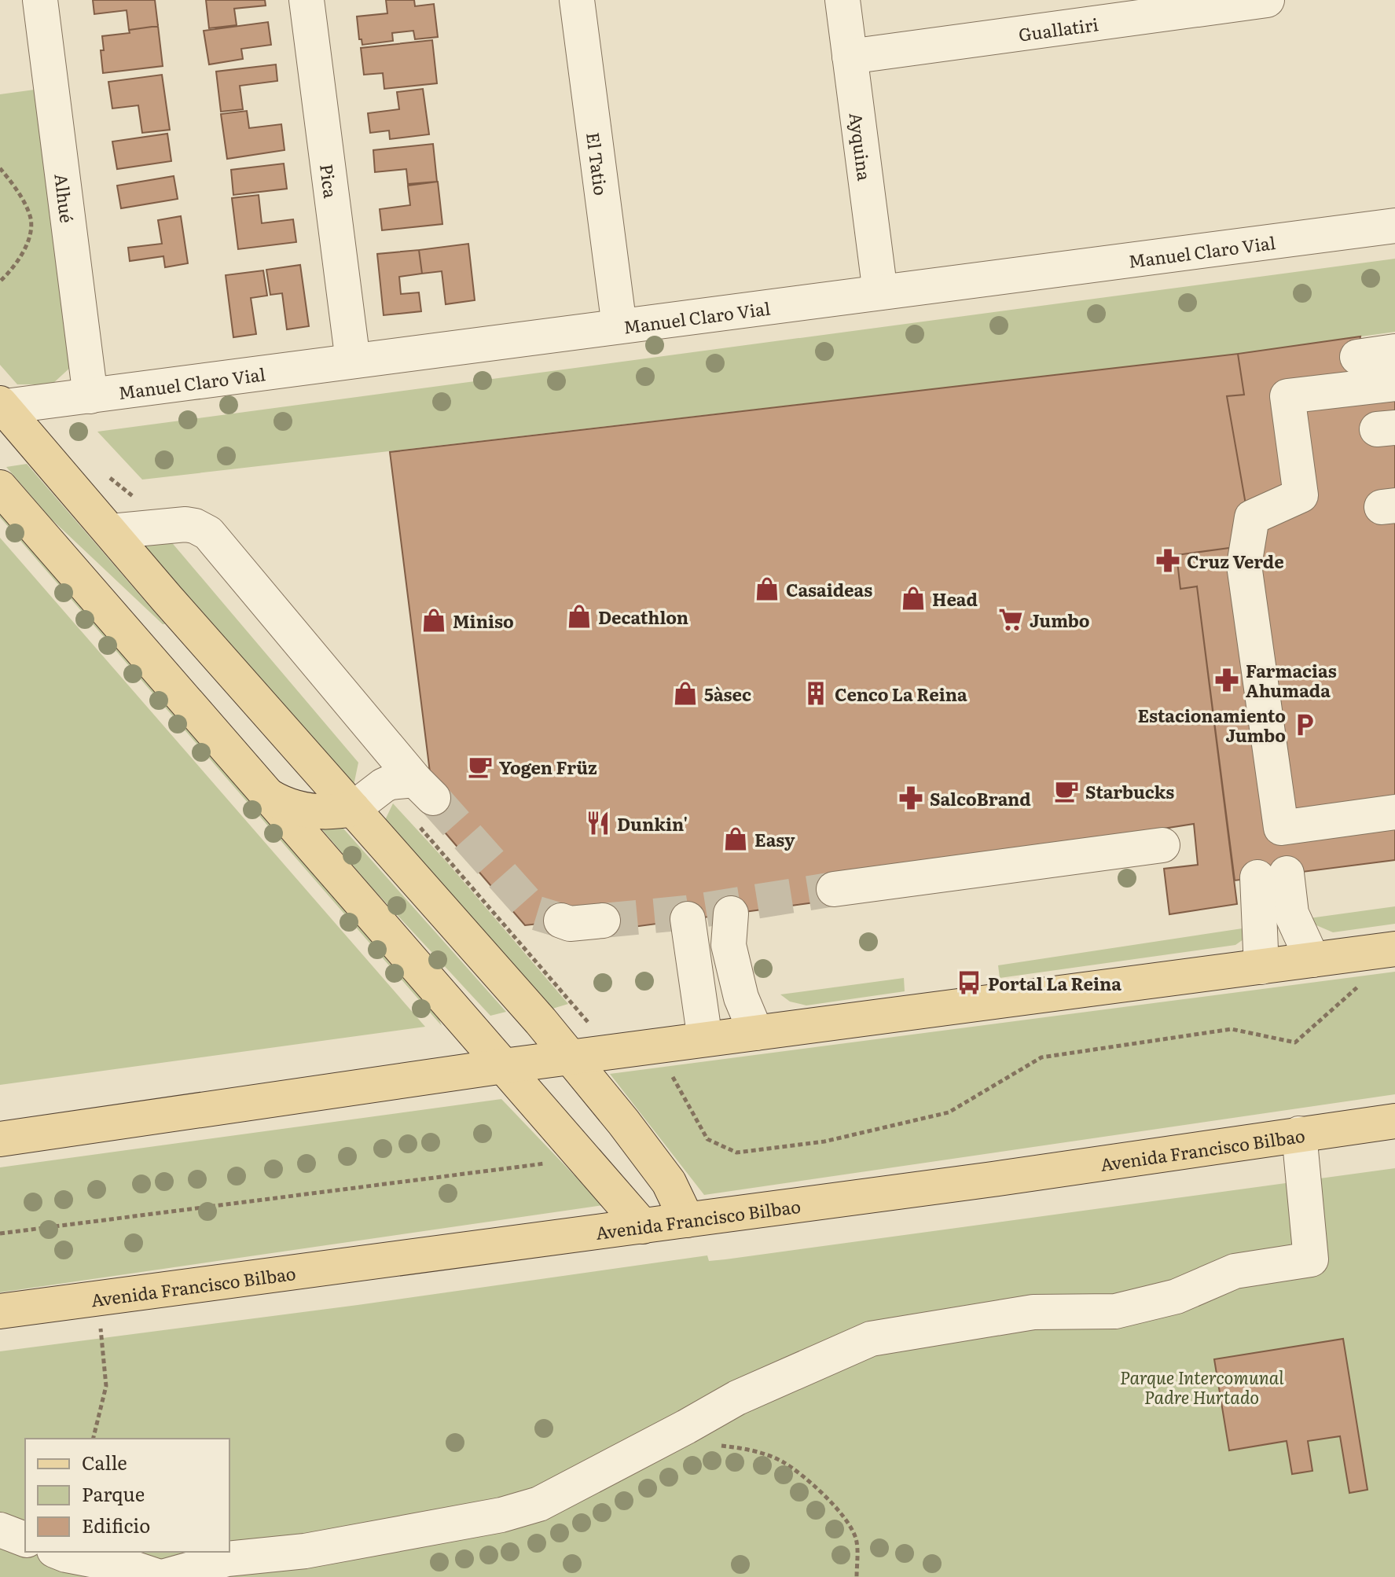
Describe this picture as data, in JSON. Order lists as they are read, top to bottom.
{
  "streets": {
    "main road": ["Avenida Francisco Bilbao"],
    "street": [
      "Guallatiri",
      "Ayquina",
      "El Tatio",
      "Pica",
      "Alhué",
      "Manuel Claro Vial"
    ]
  },
  "crossings": [
    ["Guallatiri", "Ayquina"],
    ["Ayquina", "Manuel Claro Vial"],
    ["El Tatio", "Manuel Claro Vial"],
    ["Pica", "Manuel Claro Vial"],
    ["Alhué", "Manuel Claro Vial"]
  ],
  "parks": ["Parque Intercomunal Padre Hurtado"],
  "places": {
    "pharmacy": ["Cruz Verde", "Farmacias Ahumada", "SalcoBrand"],
    "shop": [
      "Casaideas",
      "Head",
      "Decathlon",
      "Miniso",
      "5àsec",
      "Easy"
    ],
    "supermarket": ["Jumbo"],
    "building": ["Cenco La Reina"],
    "parking": ["Estacionamiento Jumbo"],
    "cafe": ["Yogen Früz", "Starbucks"],
    "restaurant": ["Dunkin'"],
    "bus stop": ["Portal La Reina"]
  },
  "legend": ["Calle", "Parque", "Edificio"]
}
